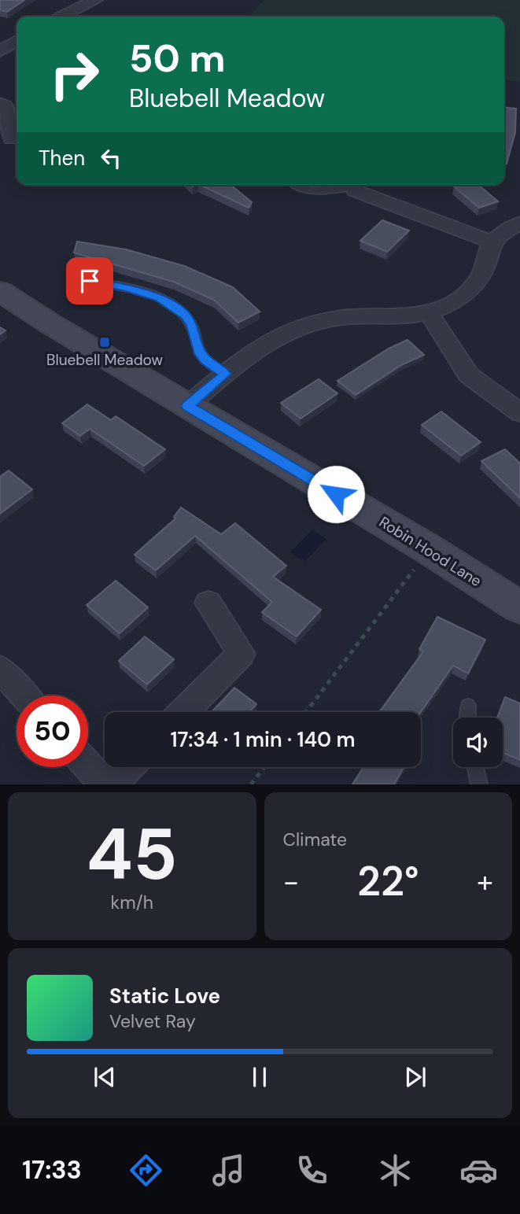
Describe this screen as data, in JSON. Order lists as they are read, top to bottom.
{
  "streets": {
    "main road": ["Robin Hood Lane"]
  },
  "places": {
    "transit": ["Bluebell Meadow"]
  },
  "page": {
    "turn": ["50 m", "Bluebell Meadow"],
    "then": "Then",
    "limit": "50",
    "trip": "17:34 · 1 min · 140 m",
    "tile": [
      ["45", "km/h"],
      "Climate"
    ],
    "heat": ["−", "22°", "+"],
    "song": ["Static Love", "Velvet Ray"],
    "tabs": "17:33"
  }
}
